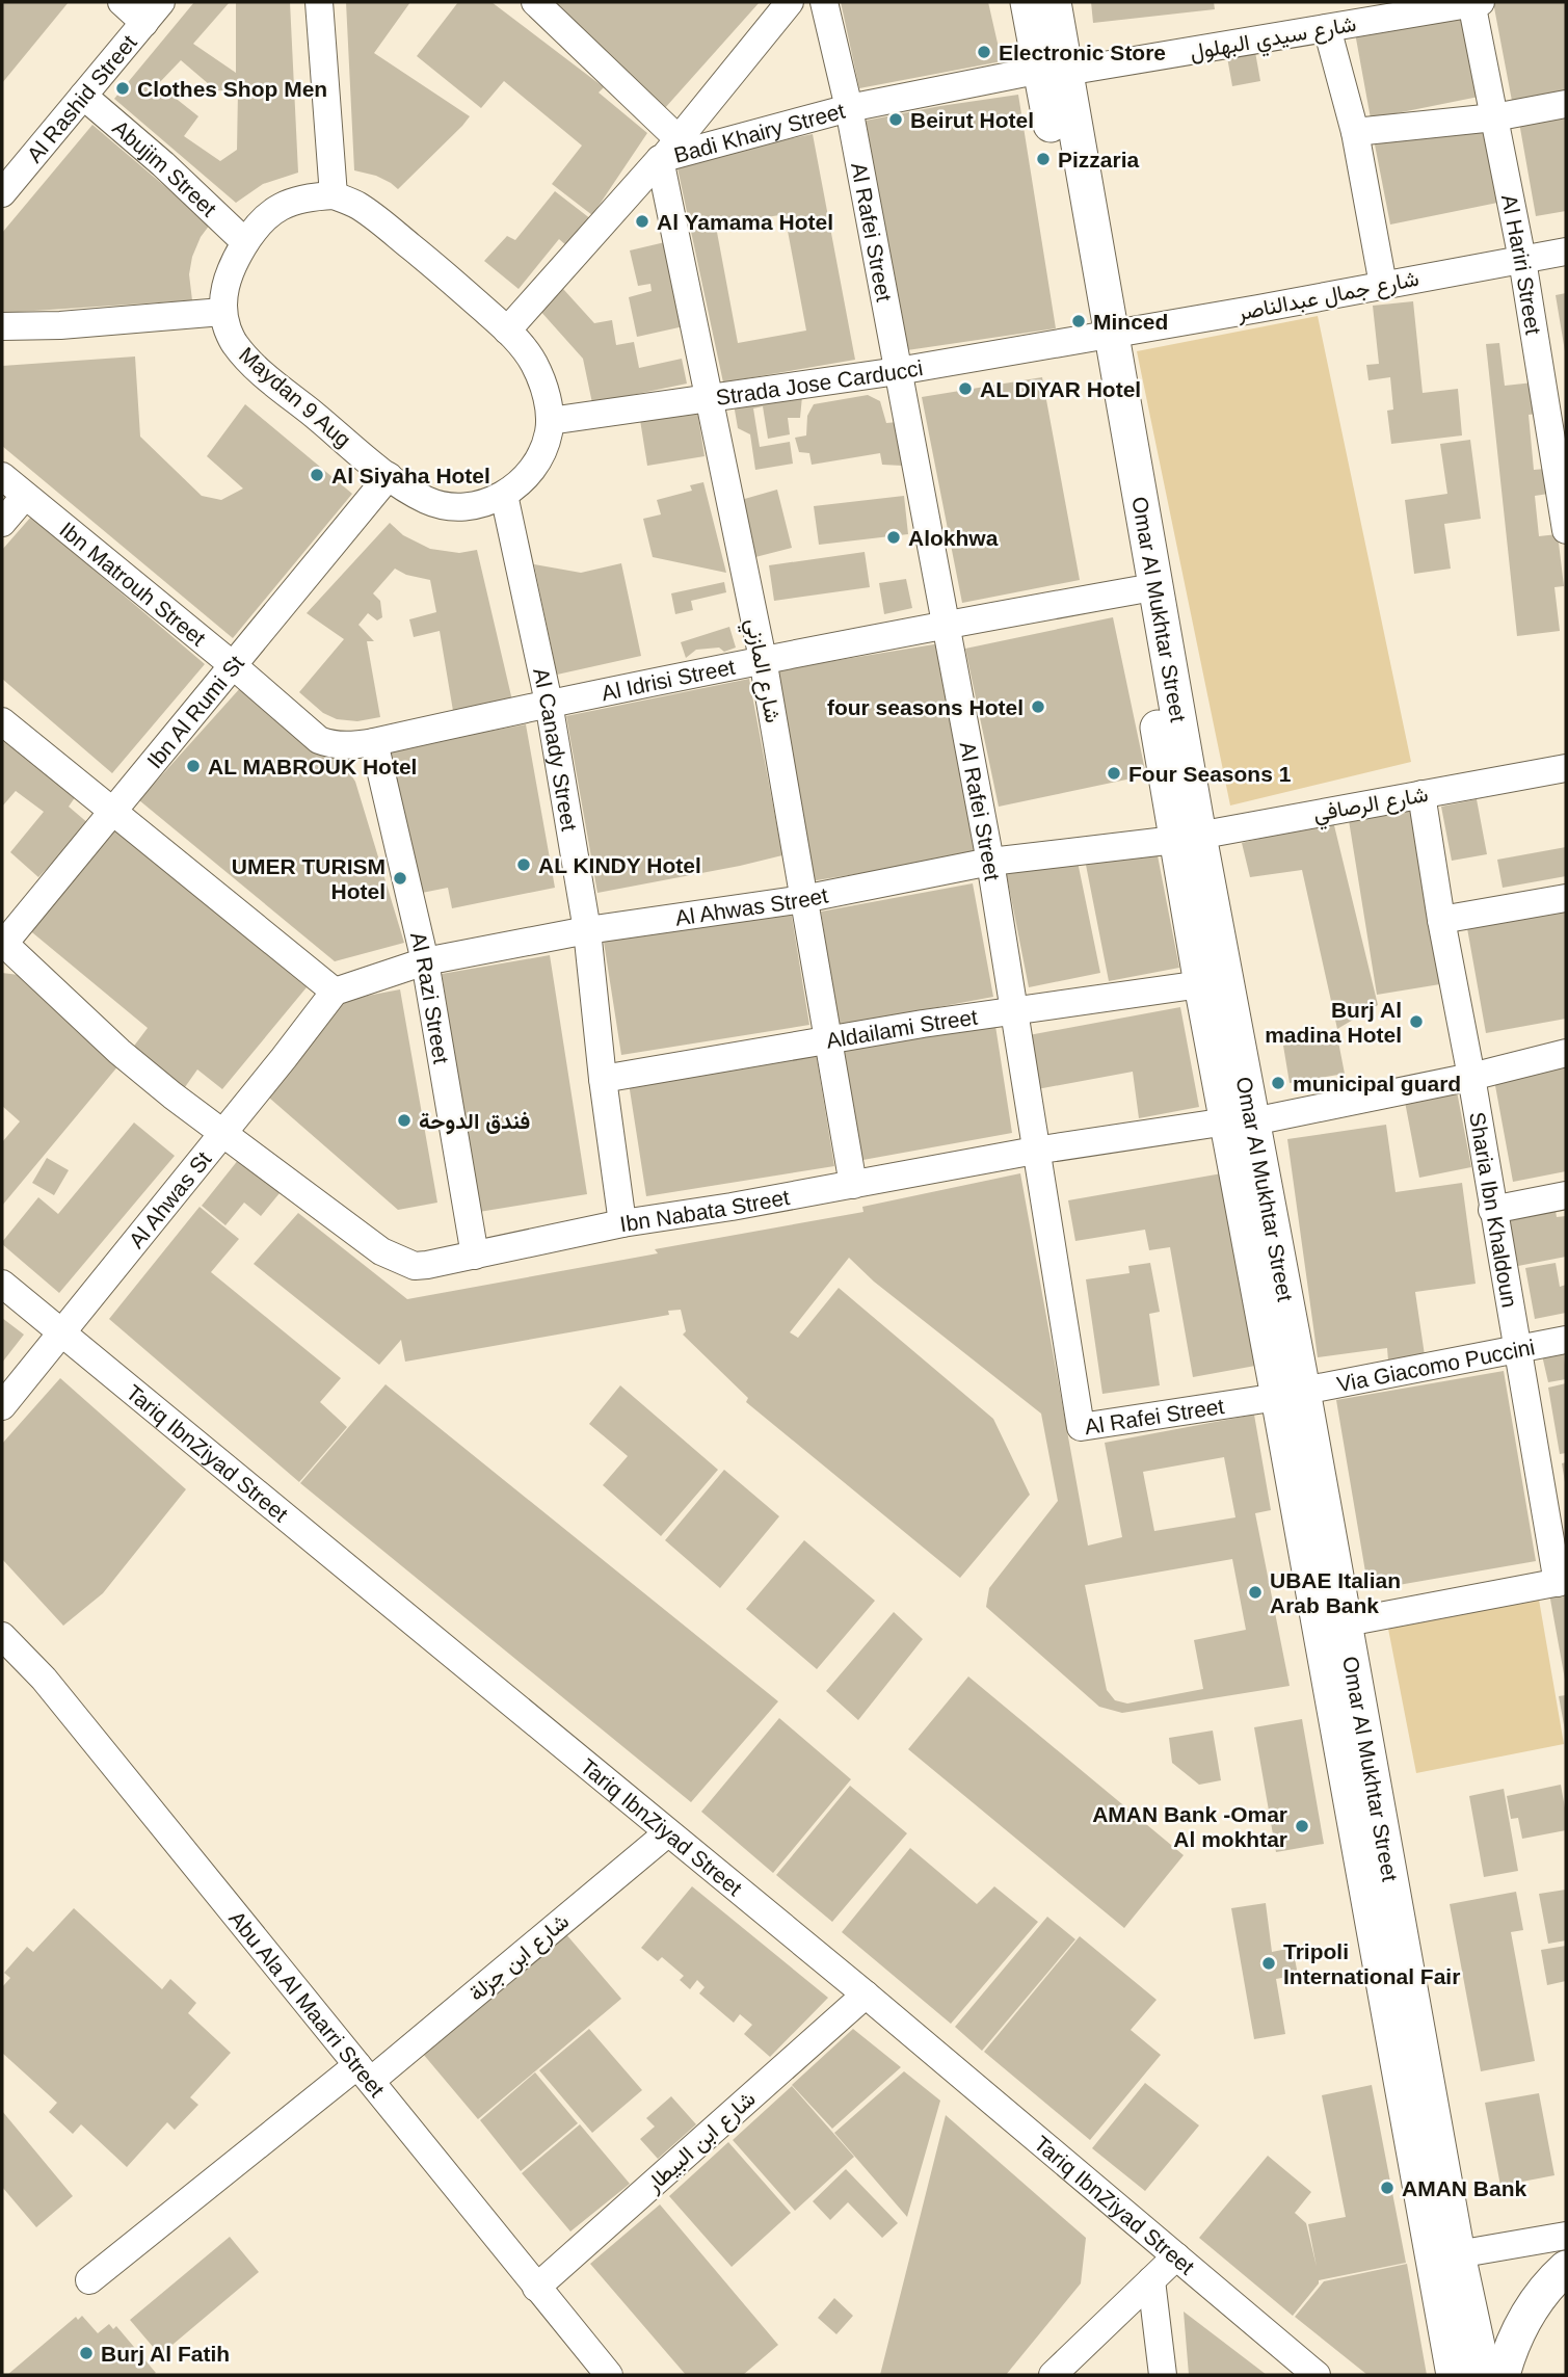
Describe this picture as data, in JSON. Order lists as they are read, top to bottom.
{
  "streets": {
    "main road": ["Omar Al Mukhtar Street"],
    "street": [
      "شارع سيدي البهلول",
      "Al Rashid Street",
      "Badi Khairy Street",
      "Abujim Street",
      "Al Rafei Street",
      "Al Hariri Street",
      "شارع جمال عبدالناصر",
      "Strada Jose Carducci",
      "Maydan 9 Aug",
      "Ibn Matrouh Street",
      "شارع المازني",
      "Al Idrisi Street",
      "Ibn Al Rumi St",
      "Al Canady Street",
      "شارع الرصافي",
      "Al Ahwas Street",
      "Al Razi Street",
      "Aldailami Street",
      "Al Ahwas St",
      "Ibn Nabata Street",
      "Sharia Ibn Khaldoun",
      "Via Giacomo Puccini",
      "Tariq IbnZiyad Street",
      "شارع ابن جزلة",
      "Abu Ala Al Maarri Street",
      "شارع ابن البيطار"
    ]
  },
  "crossings": [
    ["شارع سيدي البهلول", "Badi Khairy Street"],
    ["شارع سيدي البهلول", "Al Hariri Street"],
    ["شارع سيدي البهلول", "Omar Al Mukhtar Street"],
    ["Al Rashid Street", "Abujim Street"],
    ["Badi Khairy Street", "Al Rafei Street"],
    ["Badi Khairy Street", "Maydan 9 Aug"],
    ["Badi Khairy Street", "Omar Al Mukhtar Street"],
    ["Badi Khairy Street", "شارع المازني"],
    ["Abujim Street", "Maydan 9 Aug"],
    ["Al Rafei Street", "Strada Jose Carducci"],
    ["Al Rafei Street", "Omar Al Mukhtar Street"],
    ["Al Rafei Street", "Al Idrisi Street"],
    ["Al Rafei Street", "Al Ahwas Street"],
    ["Al Rafei Street", "Aldailami Street"],
    ["Al Rafei Street", "Ibn Nabata Street"],
    ["Al Rafei Street", "Via Giacomo Puccini"],
    ["Al Hariri Street", "شارع جمال عبدالناصر"],
    ["شارع جمال عبدالناصر", "Strada Jose Carducci"],
    ["شارع جمال عبدالناصر", "Omar Al Mukhtar Street"],
    ["Strada Jose Carducci", "Maydan 9 Aug"],
    ["Strada Jose Carducci", "Omar Al Mukhtar Street"],
    ["Strada Jose Carducci", "شارع المازني"],
    ["Maydan 9 Aug", "Ibn Al Rumi St"],
    ["Maydan 9 Aug", "Al Canady Street"],
    ["Ibn Matrouh Street", "Al Idrisi Street"],
    ["Ibn Matrouh Street", "Ibn Al Rumi St"],
    ["Omar Al Mukhtar Street", "Al Idrisi Street"],
    ["Omar Al Mukhtar Street", "شارع الرصافي"],
    ["Omar Al Mukhtar Street", "Al Ahwas Street"],
    ["Omar Al Mukhtar Street", "Aldailami Street"],
    ["Omar Al Mukhtar Street", "Ibn Nabata Street"],
    ["Omar Al Mukhtar Street", "Via Giacomo Puccini"],
    ["شارع المازني", "Al Idrisi Street"],
    ["شارع المازني", "Al Ahwas Street"],
    ["شارع المازني", "Aldailami Street"],
    ["شارع المازني", "Ibn Nabata Street"],
    ["Al Idrisi Street", "Al Canady Street"],
    ["Al Idrisi Street", "Al Razi Street"],
    ["Ibn Al Rumi St", "Ibn Nabata Street"],
    ["Al Canady Street", "Al Ahwas Street"],
    ["Al Canady Street", "Aldailami Street"],
    ["Al Canady Street", "Ibn Nabata Street"],
    ["شارع الرصافي", "Al Ahwas Street"],
    ["شارع الرصافي", "Sharia Ibn Khaldoun"],
    ["Al Ahwas Street", "Al Razi Street"],
    ["Al Ahwas Street", "Al Ahwas St"],
    ["Al Razi Street", "Ibn Nabata Street"],
    ["Al Ahwas St", "Ibn Nabata Street"],
    ["Al Ahwas St", "Tariq IbnZiyad Street"],
    ["Ibn Nabata Street", "Sharia Ibn Khaldoun"],
    ["Sharia Ibn Khaldoun", "Via Giacomo Puccini"],
    ["Tariq IbnZiyad Street", "شارع ابن جزلة"],
    ["Tariq IbnZiyad Street", "شارع ابن البيطار"],
    ["شارع ابن جزلة", "Abu Ala Al Maarri Street"],
    ["Abu Ala Al Maarri Street", "شارع ابن البيطار"]
  ],
  "places": [
    "Electronic Store",
    "Clothes Shop Men",
    "Beirut Hotel",
    "Pizzaria",
    "Al Yamama Hotel",
    "Minced",
    "AL DIYAR Hotel",
    "Al Siyaha Hotel",
    "Alokhwa",
    "four seasons Hotel",
    "AL MABROUK Hotel",
    "Four Seasons 1",
    "AL KINDY Hotel",
    "UMER TURISM Hotel",
    "Burj Al madina Hotel",
    "municipal guard",
    "فندق الدوحة",
    "UBAE Italian Arab Bank",
    "AMAN Bank -Omar Al mokhtar",
    "Tripoli International Fair",
    "AMAN Bank",
    "Burj Al Fatih"
  ]
}
